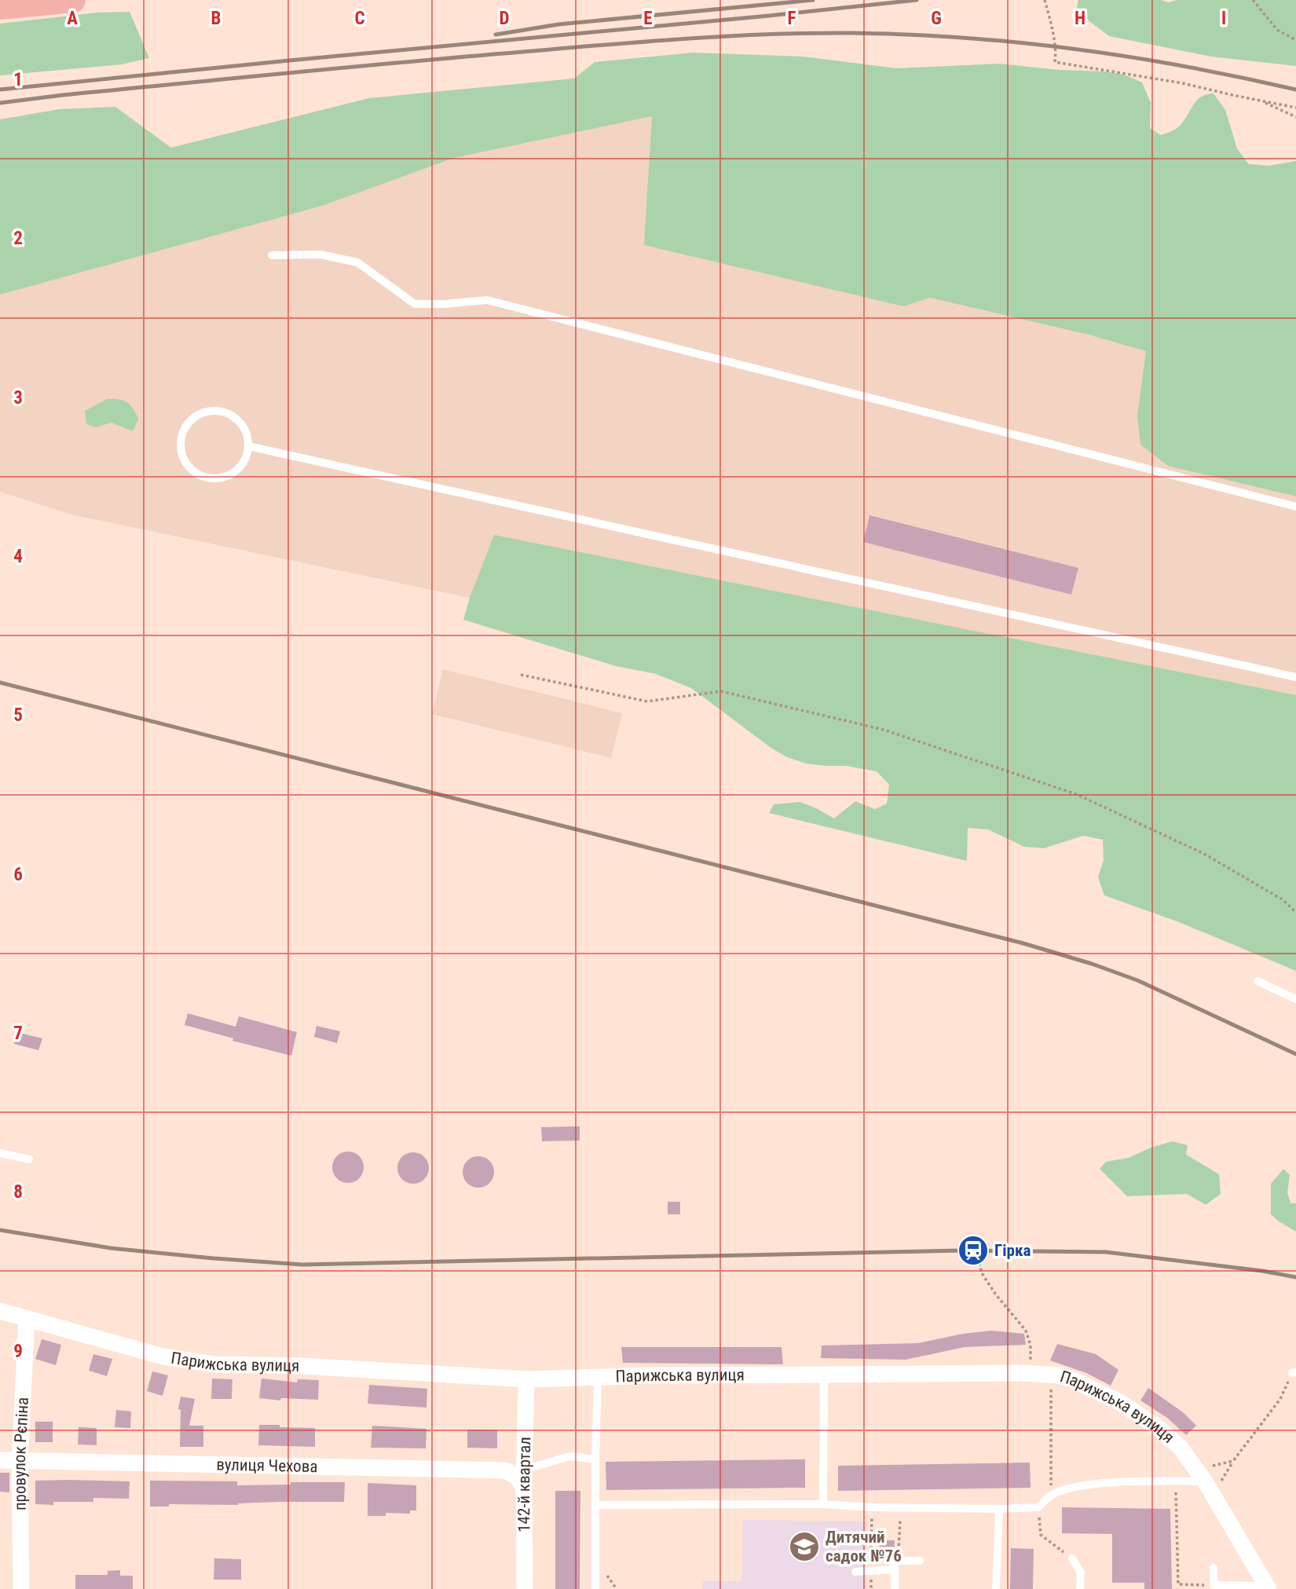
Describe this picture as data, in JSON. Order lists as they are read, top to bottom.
{
  "streets": {
    "street": [
      "Парижська вулиця",
      "провулок Рєпіна",
      "вулиця Чехова",
      "142-й квартал"
    ]
  },
  "crossings": [
    ["Парижська вулиця", "провулок Рєпіна"],
    ["Парижська вулиця", "142-й квартал"],
    ["провулок Рєпіна", "вулиця Чехова"],
    ["вулиця Чехова", "142-й квартал"]
  ],
  "places": {
    "station": ["Гірка"],
    "school or university": ["Дитячий садок №76"]
  },
  "grid": {
    "columns": [
      "A",
      "B",
      "C",
      "D",
      "E",
      "F",
      "G",
      "H",
      "I"
    ],
    "rows": [
      "1",
      "2",
      "3",
      "4",
      "5",
      "6",
      "7",
      "8",
      "9"
    ]
  }
}
